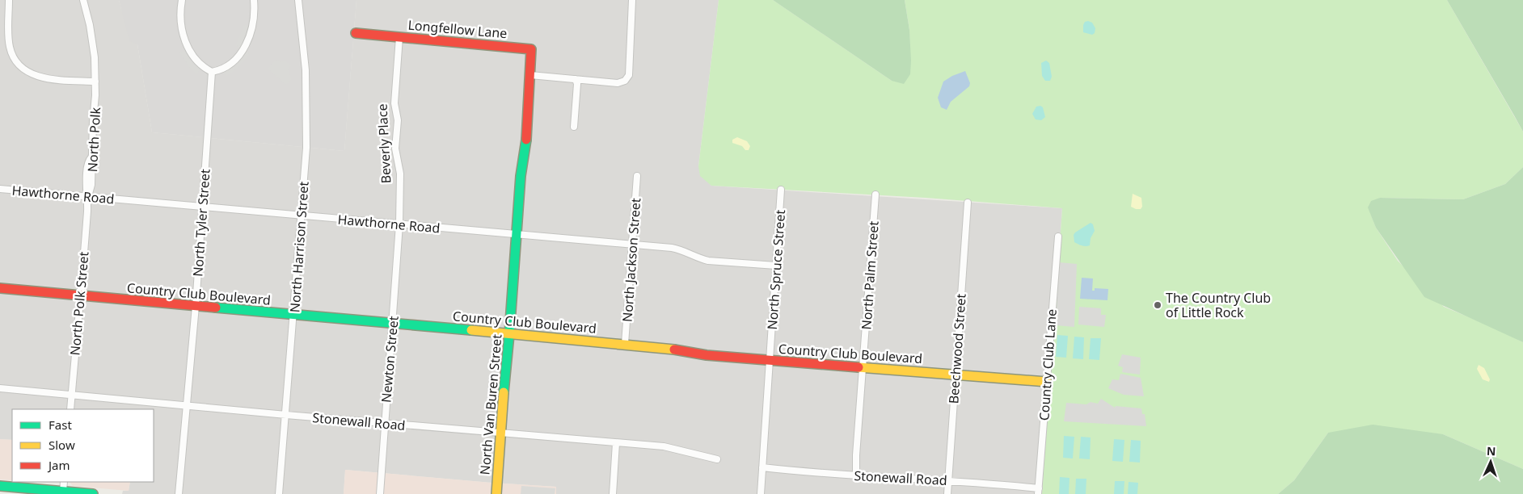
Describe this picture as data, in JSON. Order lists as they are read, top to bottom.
{
  "streets": {
    "street": [
      "Longfellow Lane",
      "North Polk",
      "Beverly Place",
      "Hawthorne Road",
      "North Tyler Street",
      "North Harrison Street",
      "North Jackson Street",
      "North Spruce Street",
      "North Palm Street",
      "Country Club Boulevard",
      "North Polk Street",
      "Beechwood Street",
      "Newton Street",
      "Country Club Lane",
      "North Van Buren Street",
      "Stonewall Road"
    ]
  },
  "crossings": [
    ["Longfellow Lane", "Beverly Place"],
    ["North Polk", "Hawthorne Road"],
    ["North Polk", "North Polk Street"],
    ["Beverly Place", "Hawthorne Road"],
    ["Beverly Place", "Newton Street"],
    ["Hawthorne Road", "North Tyler Street"],
    ["Hawthorne Road", "North Harrison Street"],
    ["Hawthorne Road", "North Jackson Street"],
    ["Hawthorne Road", "North Spruce Street"],
    ["Hawthorne Road", "North Polk Street"],
    ["Hawthorne Road", "Newton Street"],
    ["Hawthorne Road", "North Van Buren Street"],
    ["North Tyler Street", "Country Club Boulevard"],
    ["North Tyler Street", "Stonewall Road"],
    ["North Harrison Street", "Country Club Boulevard"],
    ["North Harrison Street", "Stonewall Road"],
    ["North Jackson Street", "Country Club Boulevard"],
    ["North Spruce Street", "Country Club Boulevard"],
    ["North Spruce Street", "Stonewall Road"],
    ["North Palm Street", "Country Club Boulevard"],
    ["North Palm Street", "Stonewall Road"],
    ["Country Club Boulevard", "North Polk Street"],
    ["Country Club Boulevard", "Beechwood Street"],
    ["Country Club Boulevard", "Newton Street"],
    ["Country Club Boulevard", "Country Club Lane"],
    ["Country Club Boulevard", "North Van Buren Street"],
    ["North Polk Street", "Stonewall Road"],
    ["Beechwood Street", "Stonewall Road"],
    ["Newton Street", "Stonewall Road"],
    ["Country Club Lane", "Stonewall Road"],
    ["North Van Buren Street", "Stonewall Road"]
  ],
  "places": ["The Country Club of Little Rock"],
  "legend": ["Fast", "Slow", "Jam"],
  "north": "top"
}
